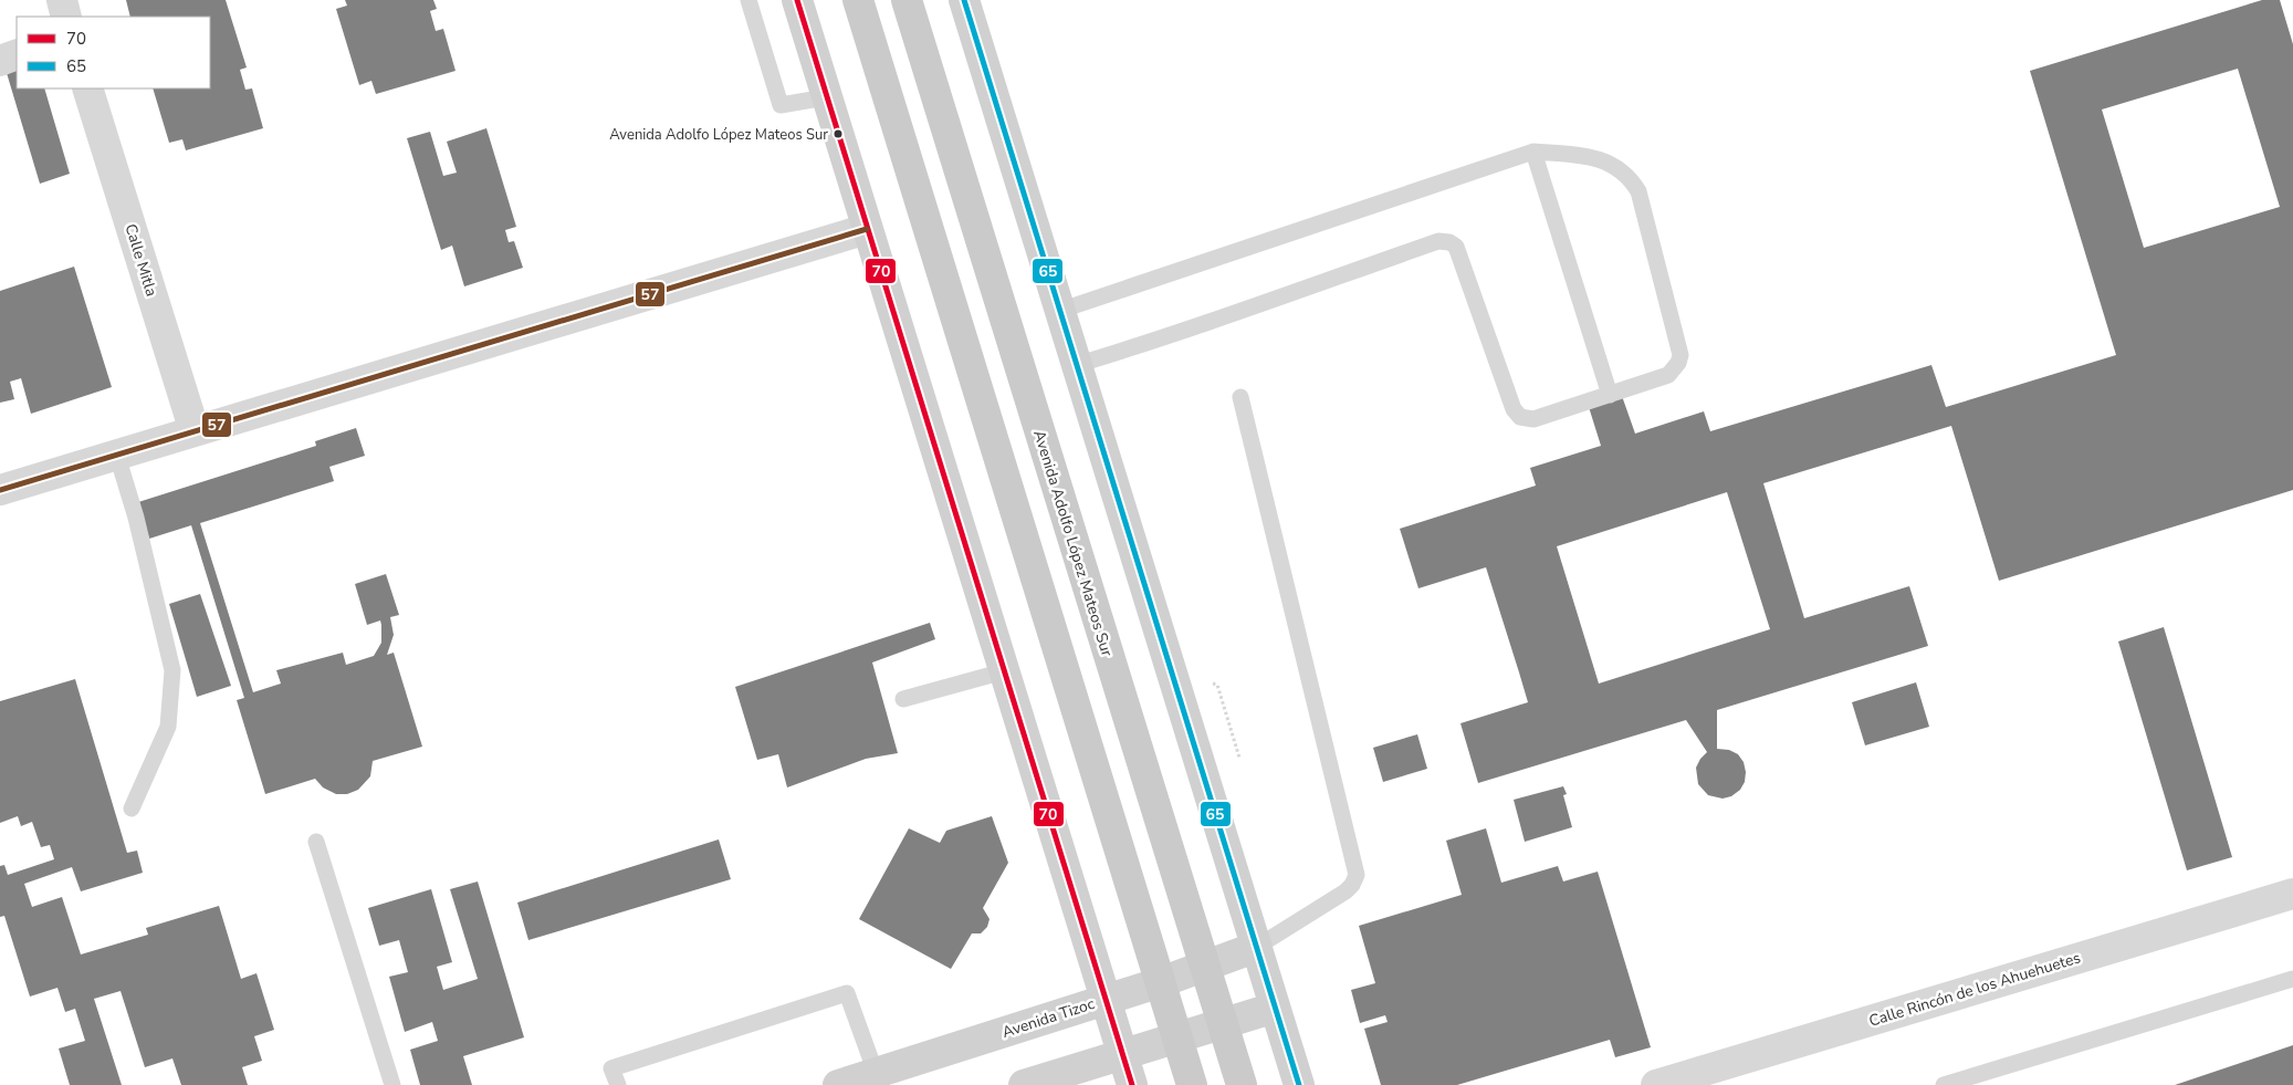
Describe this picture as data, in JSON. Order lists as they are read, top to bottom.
{
  "streets": {
    "main road": ["Avenida Adolfo López Mateos Sur", "Avenida Tizoc"],
    "street": ["Calle Mitla", "Calle Rincón de los Ahuehuetes"]
  },
  "crossings": [
    ["Avenida Adolfo López Mateos Sur", "Avenida Tizoc"]
  ],
  "places": ["Avenida Adolfo López Mateos Sur"],
  "lines": ["transit line 70", "transit line 65", "transit line 57"],
  "legend": ["70", "65"]
}
